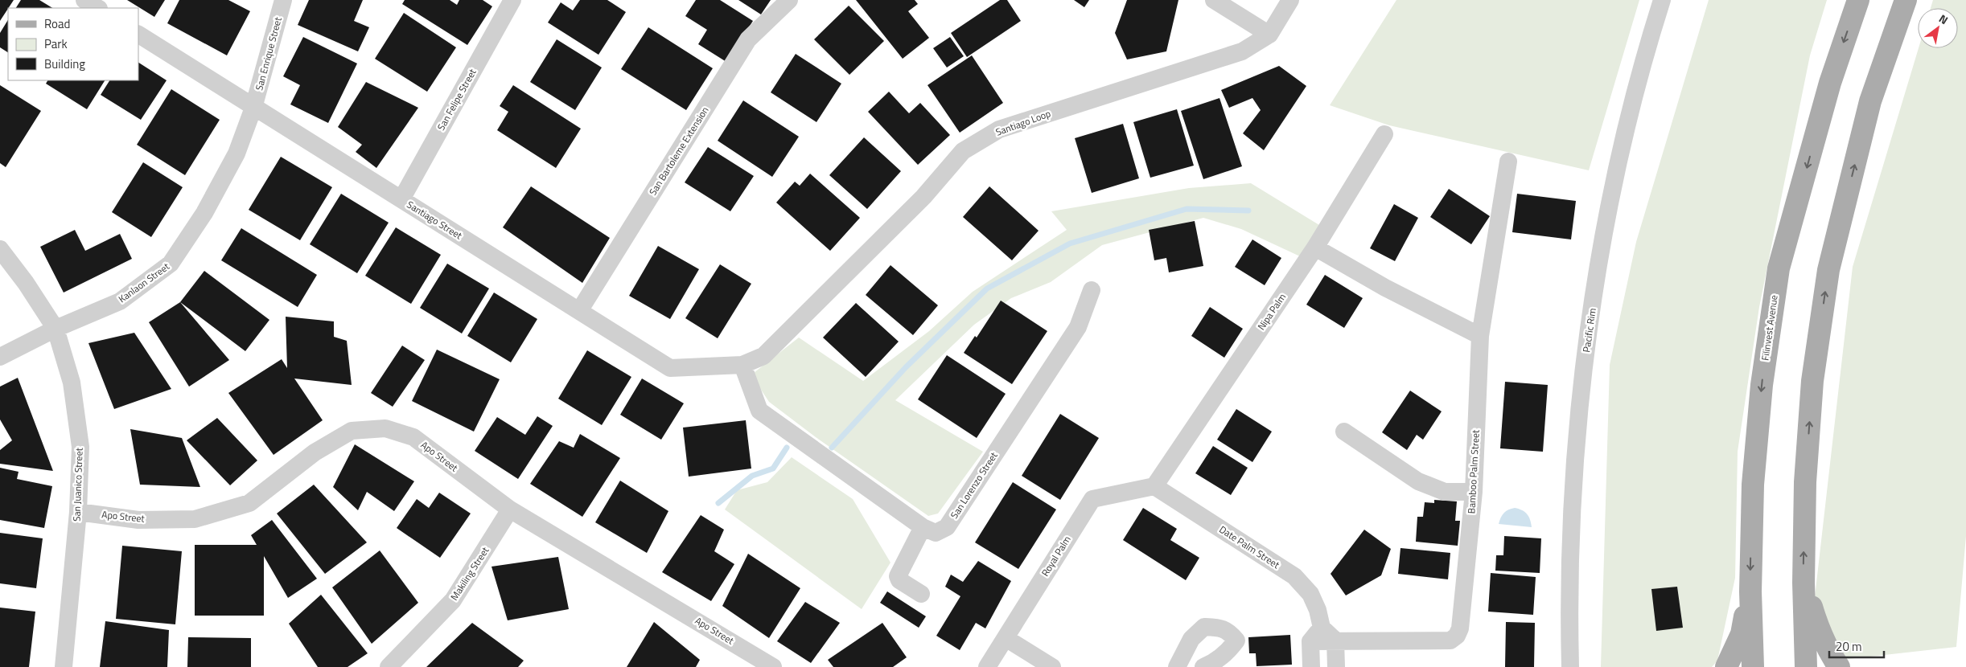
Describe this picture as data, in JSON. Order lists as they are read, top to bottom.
{
  "streets": {
    "main road": ["Filinvest Avenue"],
    "street": [
      "San Enrique Street",
      "San Felipe Street",
      "Santiago Loop",
      "San Bartoleme Extension",
      "Santiago Street",
      "Kanlaon Street",
      "Nipa Palm",
      "Pacific Rim",
      "Apo Street",
      "Bamboo Palm Street",
      "San Juanico Street",
      "San Lorenzo Street",
      "Date Palm Street",
      "Royal Palm",
      "Makiling Street"
    ]
  },
  "crossings": [
    ["San Enrique Street", "Santiago Street"],
    ["San Enrique Street", "Kanlaon Street"],
    ["San Felipe Street", "Santiago Street"],
    ["Santiago Loop", "Santiago Street"],
    ["Santiago Loop", "San Lorenzo Street"],
    ["San Bartoleme Extension", "Santiago Street"],
    ["Santiago Street", "Kanlaon Street"],
    ["Santiago Street", "San Lorenzo Street"],
    ["Kanlaon Street", "San Juanico Street"],
    ["Nipa Palm", "Date Palm Street"],
    ["Nipa Palm", "Royal Palm"],
    ["Apo Street", "San Juanico Street"],
    ["Apo Street", "Makiling Street"],
    ["Date Palm Street", "Royal Palm"]
  ],
  "legend": ["Road", "Park", "Building"],
  "scale_bar": "20 m",
  "north": "top right"
}
